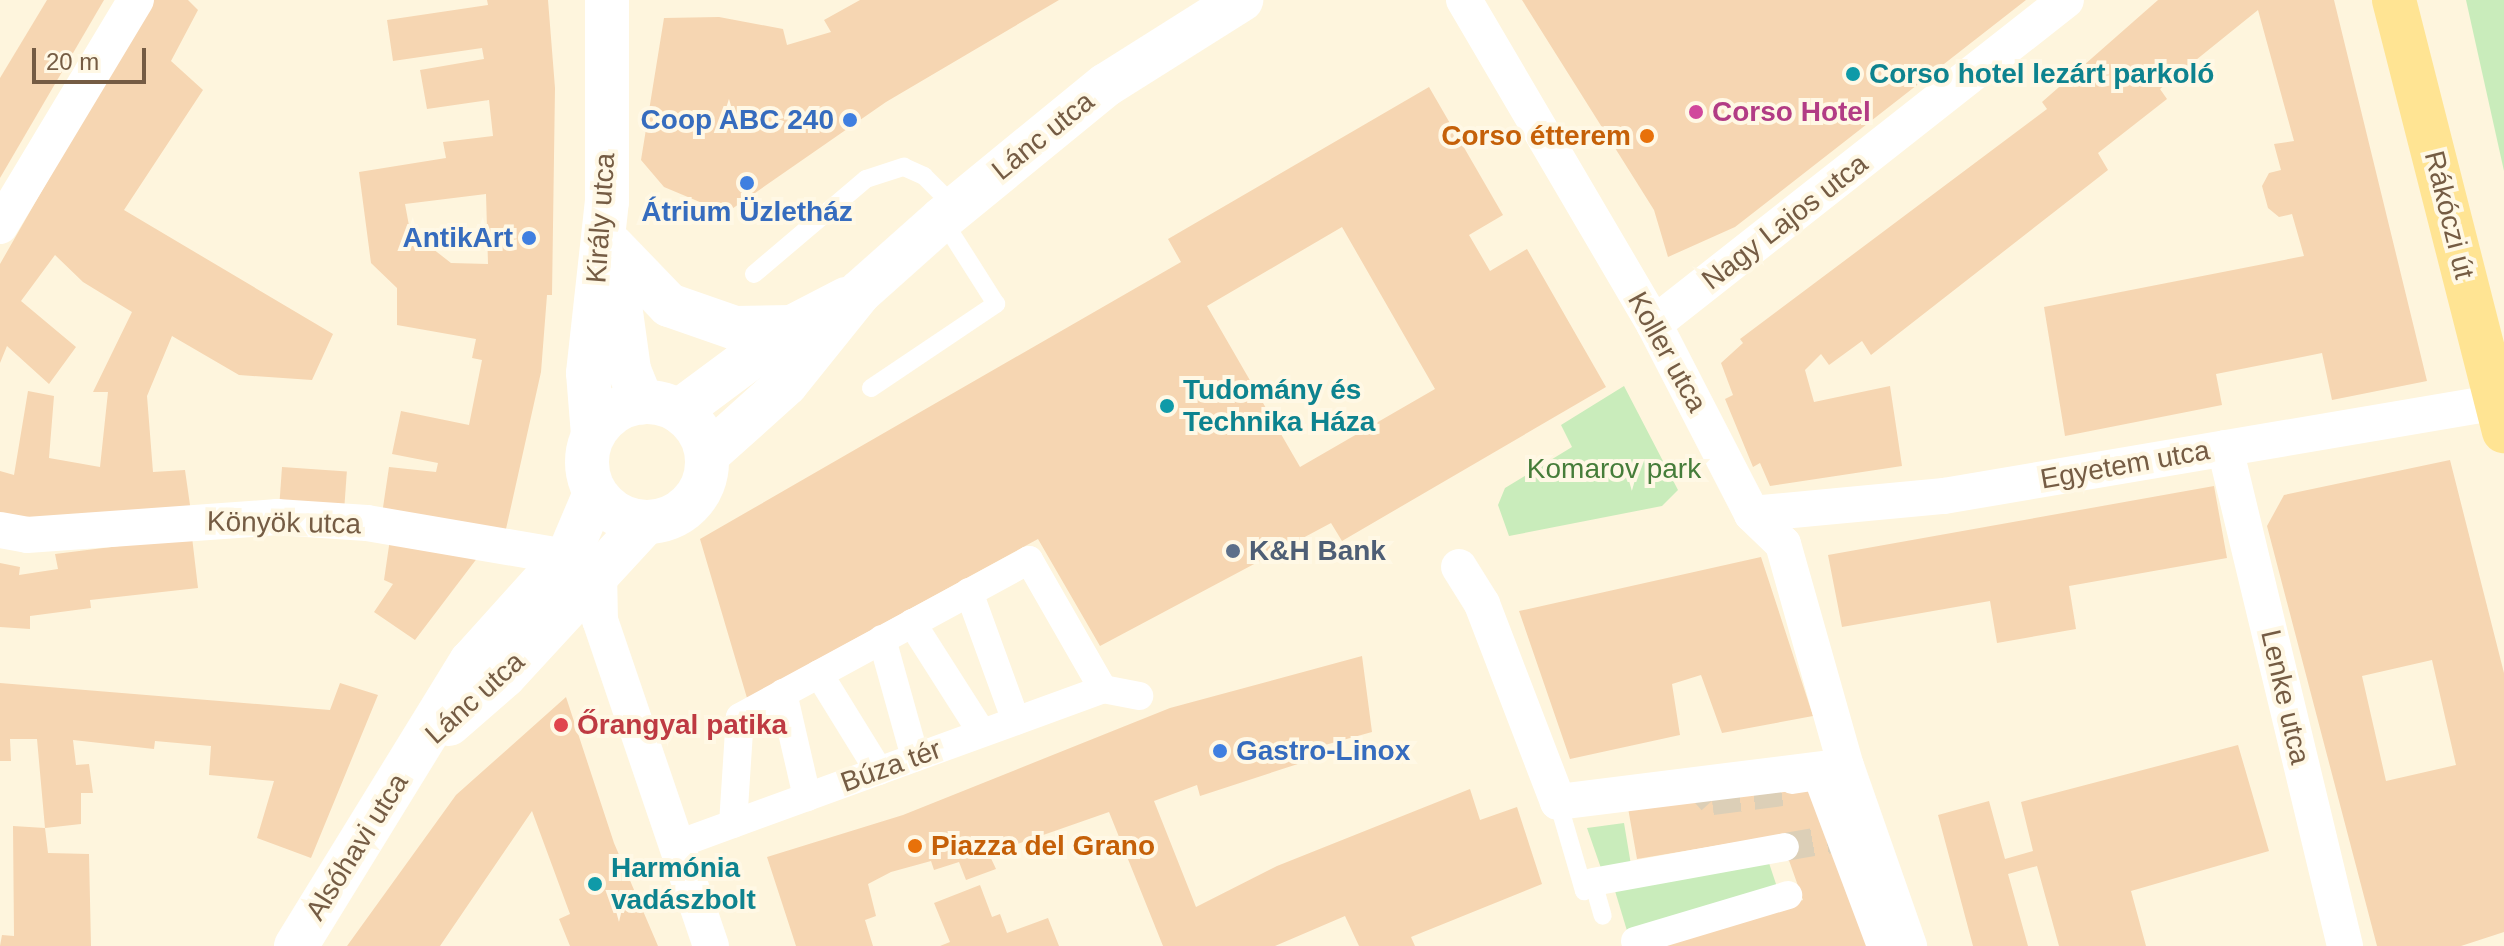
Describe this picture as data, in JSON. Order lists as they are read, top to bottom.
{
  "streets": {
    "main road": ["Rákóczi út"],
    "street": [
      "Lánc utca",
      "Király utca",
      "Nagy Lajos utca",
      "Koller utca",
      "Egyetem utca",
      "Könyök utca",
      "Lenke utca",
      "Búza tér",
      "Alsóhavi utca"
    ]
  },
  "crossings": [
    ["Lánc utca", "Király utca"],
    ["Lánc utca", "Könyök utca"],
    ["Lánc utca", "Alsóhavi utca"],
    ["Rákóczi út", "Egyetem utca"],
    ["Nagy Lajos utca", "Koller utca"],
    ["Koller utca", "Egyetem utca"],
    ["Egyetem utca", "Lenke utca"]
  ],
  "parks": ["Komarov park"],
  "places": [
    "Corso hotel lezárt parkoló",
    "Corso Hotel",
    "Coop ABC 240",
    "Corso étterem",
    "Átrium Üzletház",
    "AntikArt",
    "Tudomány és Technika Háza",
    "K&H Bank",
    "Őrangyal patika",
    "Gastro-Linox",
    "Piazza del Grano",
    "Harmónia vadászbolt"
  ],
  "scale_bar": "20 m"
}
